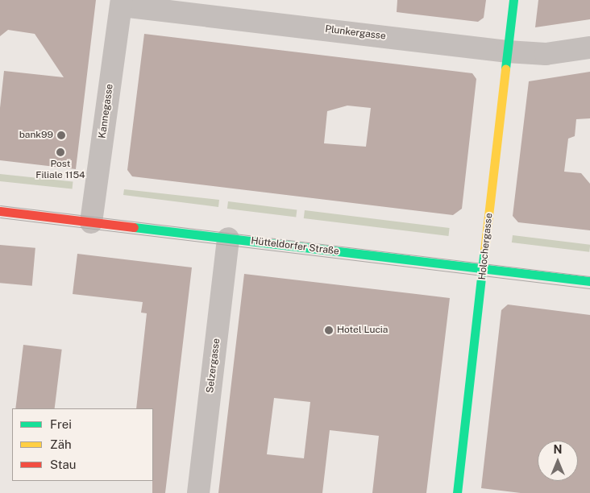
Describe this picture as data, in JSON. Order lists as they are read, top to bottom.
{
  "streets": {
    "main road": ["Hütteldorfer Straße", "Holochergasse"],
    "street": ["Plunkergasse", "Kannegasse", "Selzergasse"]
  },
  "crossings": [
    ["Plunkergasse", "Kannegasse"],
    ["Plunkergasse", "Holochergasse"],
    ["Kannegasse", "Hütteldorfer Straße"],
    ["Hütteldorfer Straße", "Holochergasse"],
    ["Hütteldorfer Straße", "Selzergasse"]
  ],
  "places": ["bank99", "Post Filiale 1154", "Hotel Lucia"],
  "legend": ["Frei", "Zäh", "Stau"],
  "north": "top"
}
